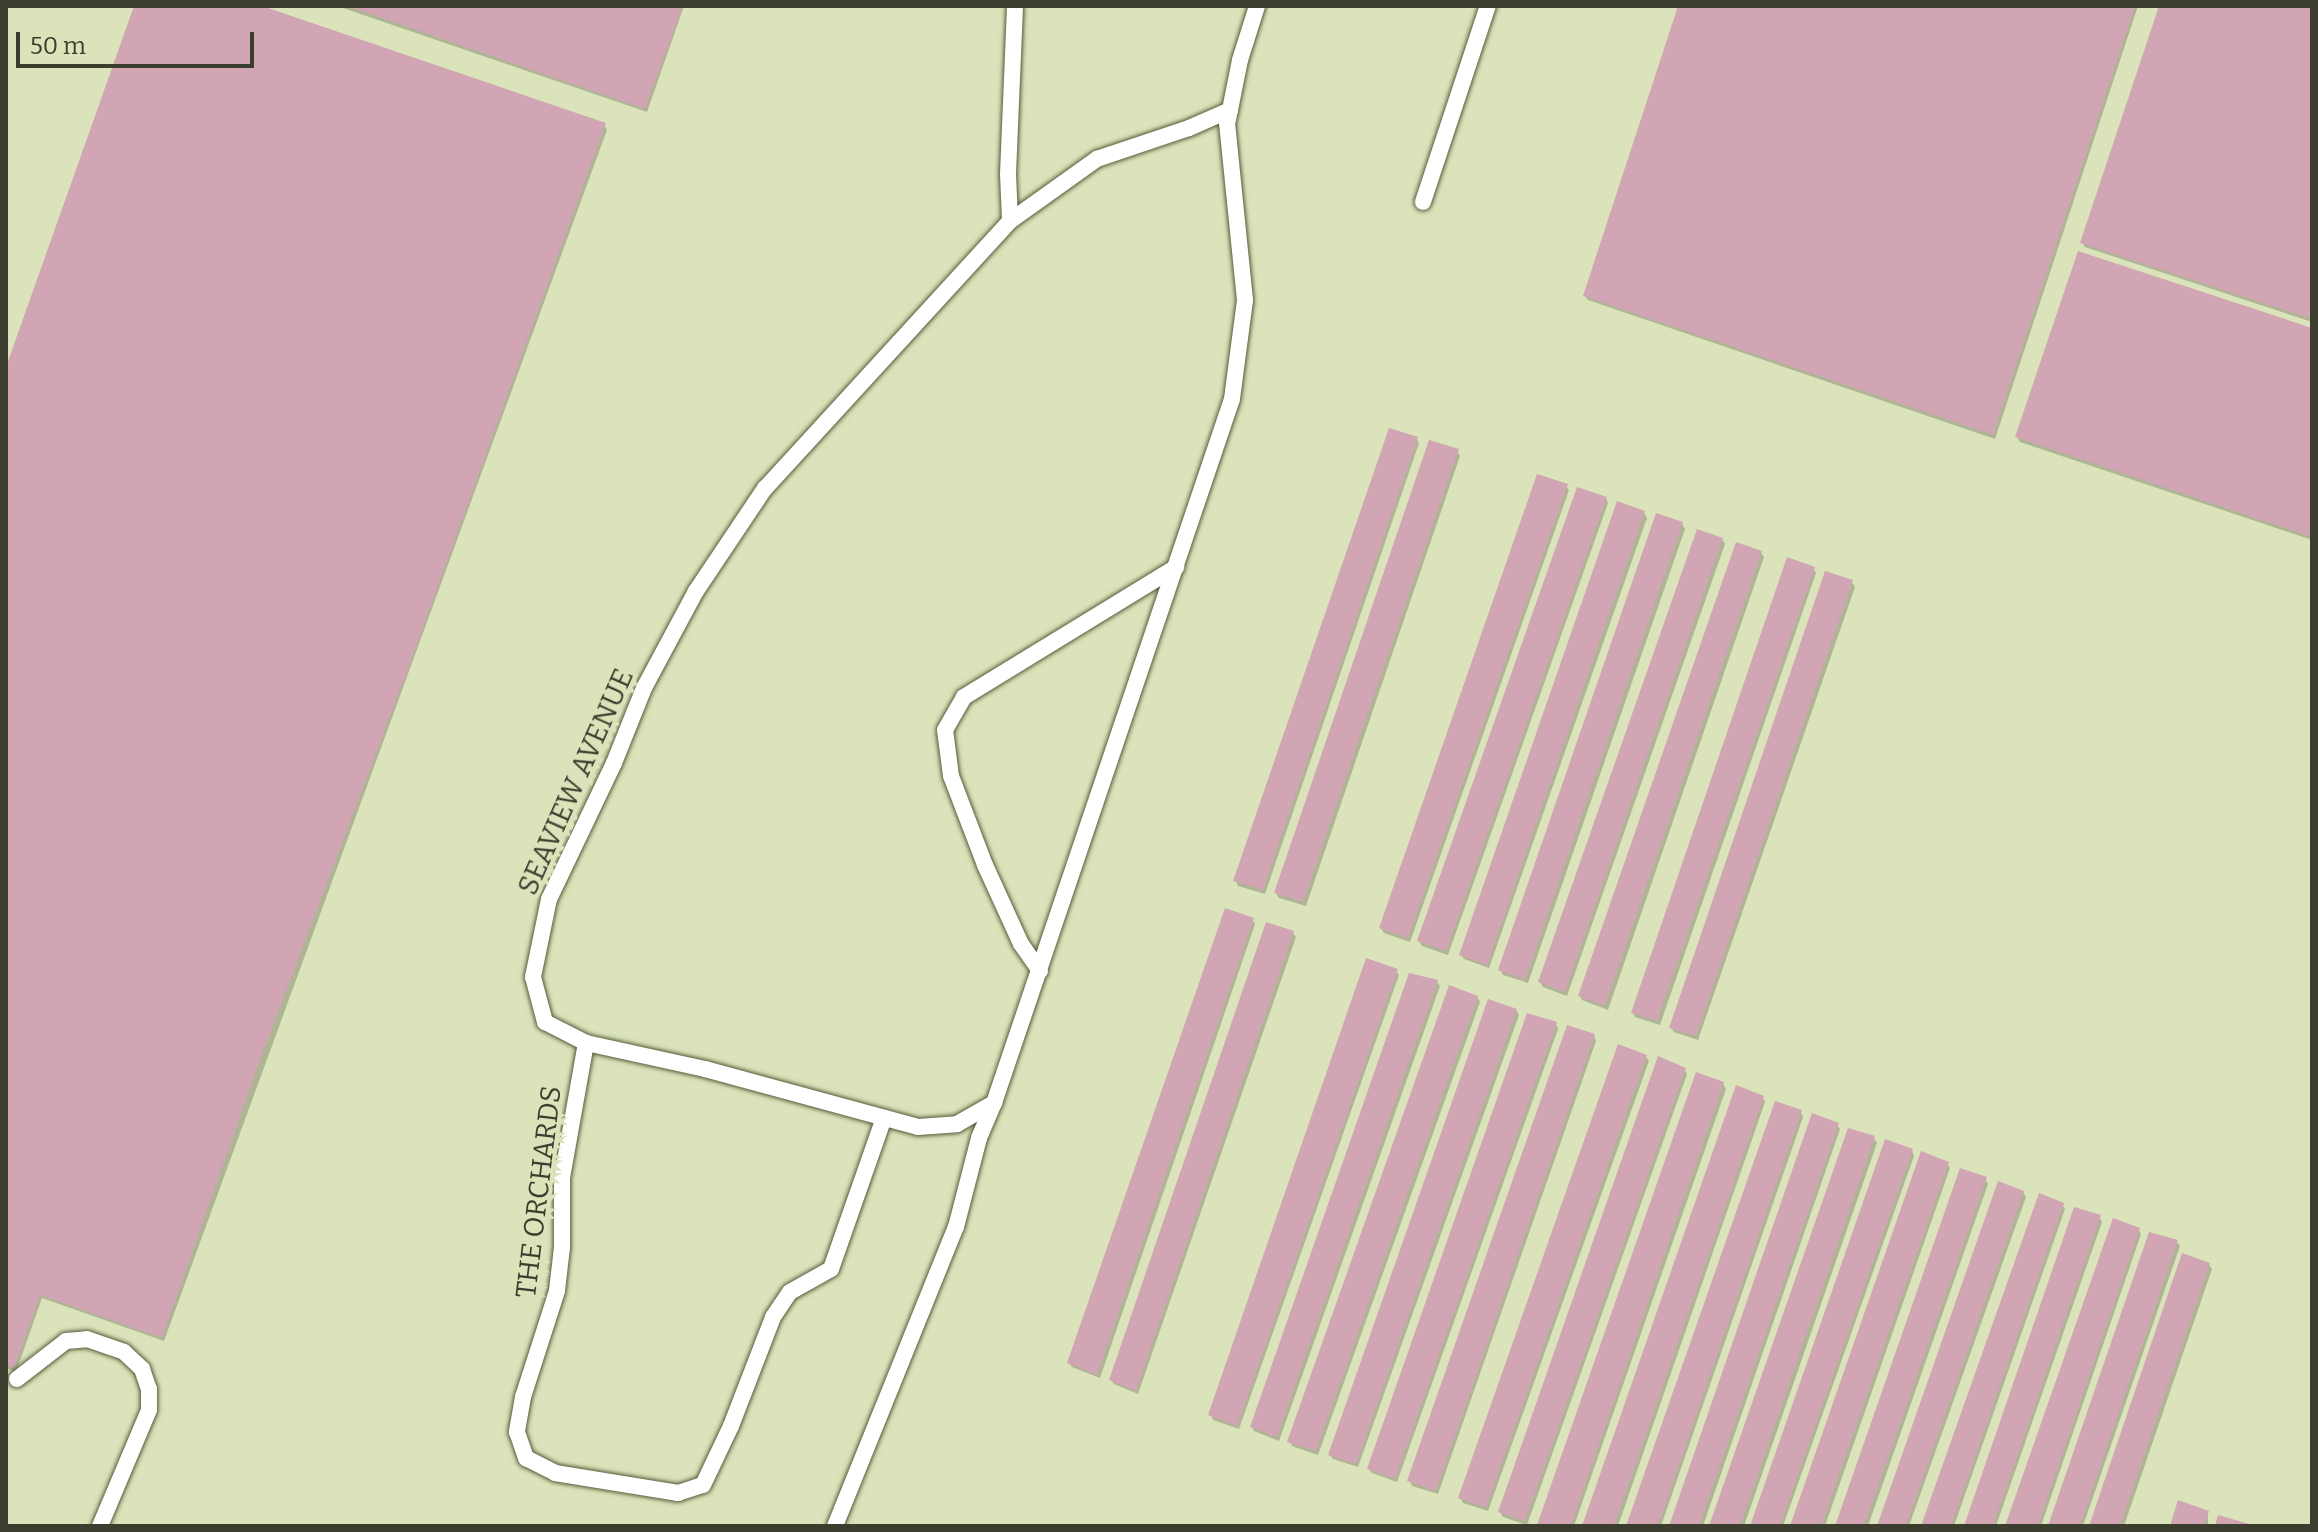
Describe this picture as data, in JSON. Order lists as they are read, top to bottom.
{
  "streets": {
    "lane": ["SEAVIEW AVENUE", "THE ORCHARDS"]
  },
  "crossings": [
    ["SEAVIEW AVENUE", "THE ORCHARDS"]
  ],
  "scale_bar": "50 m"
}
